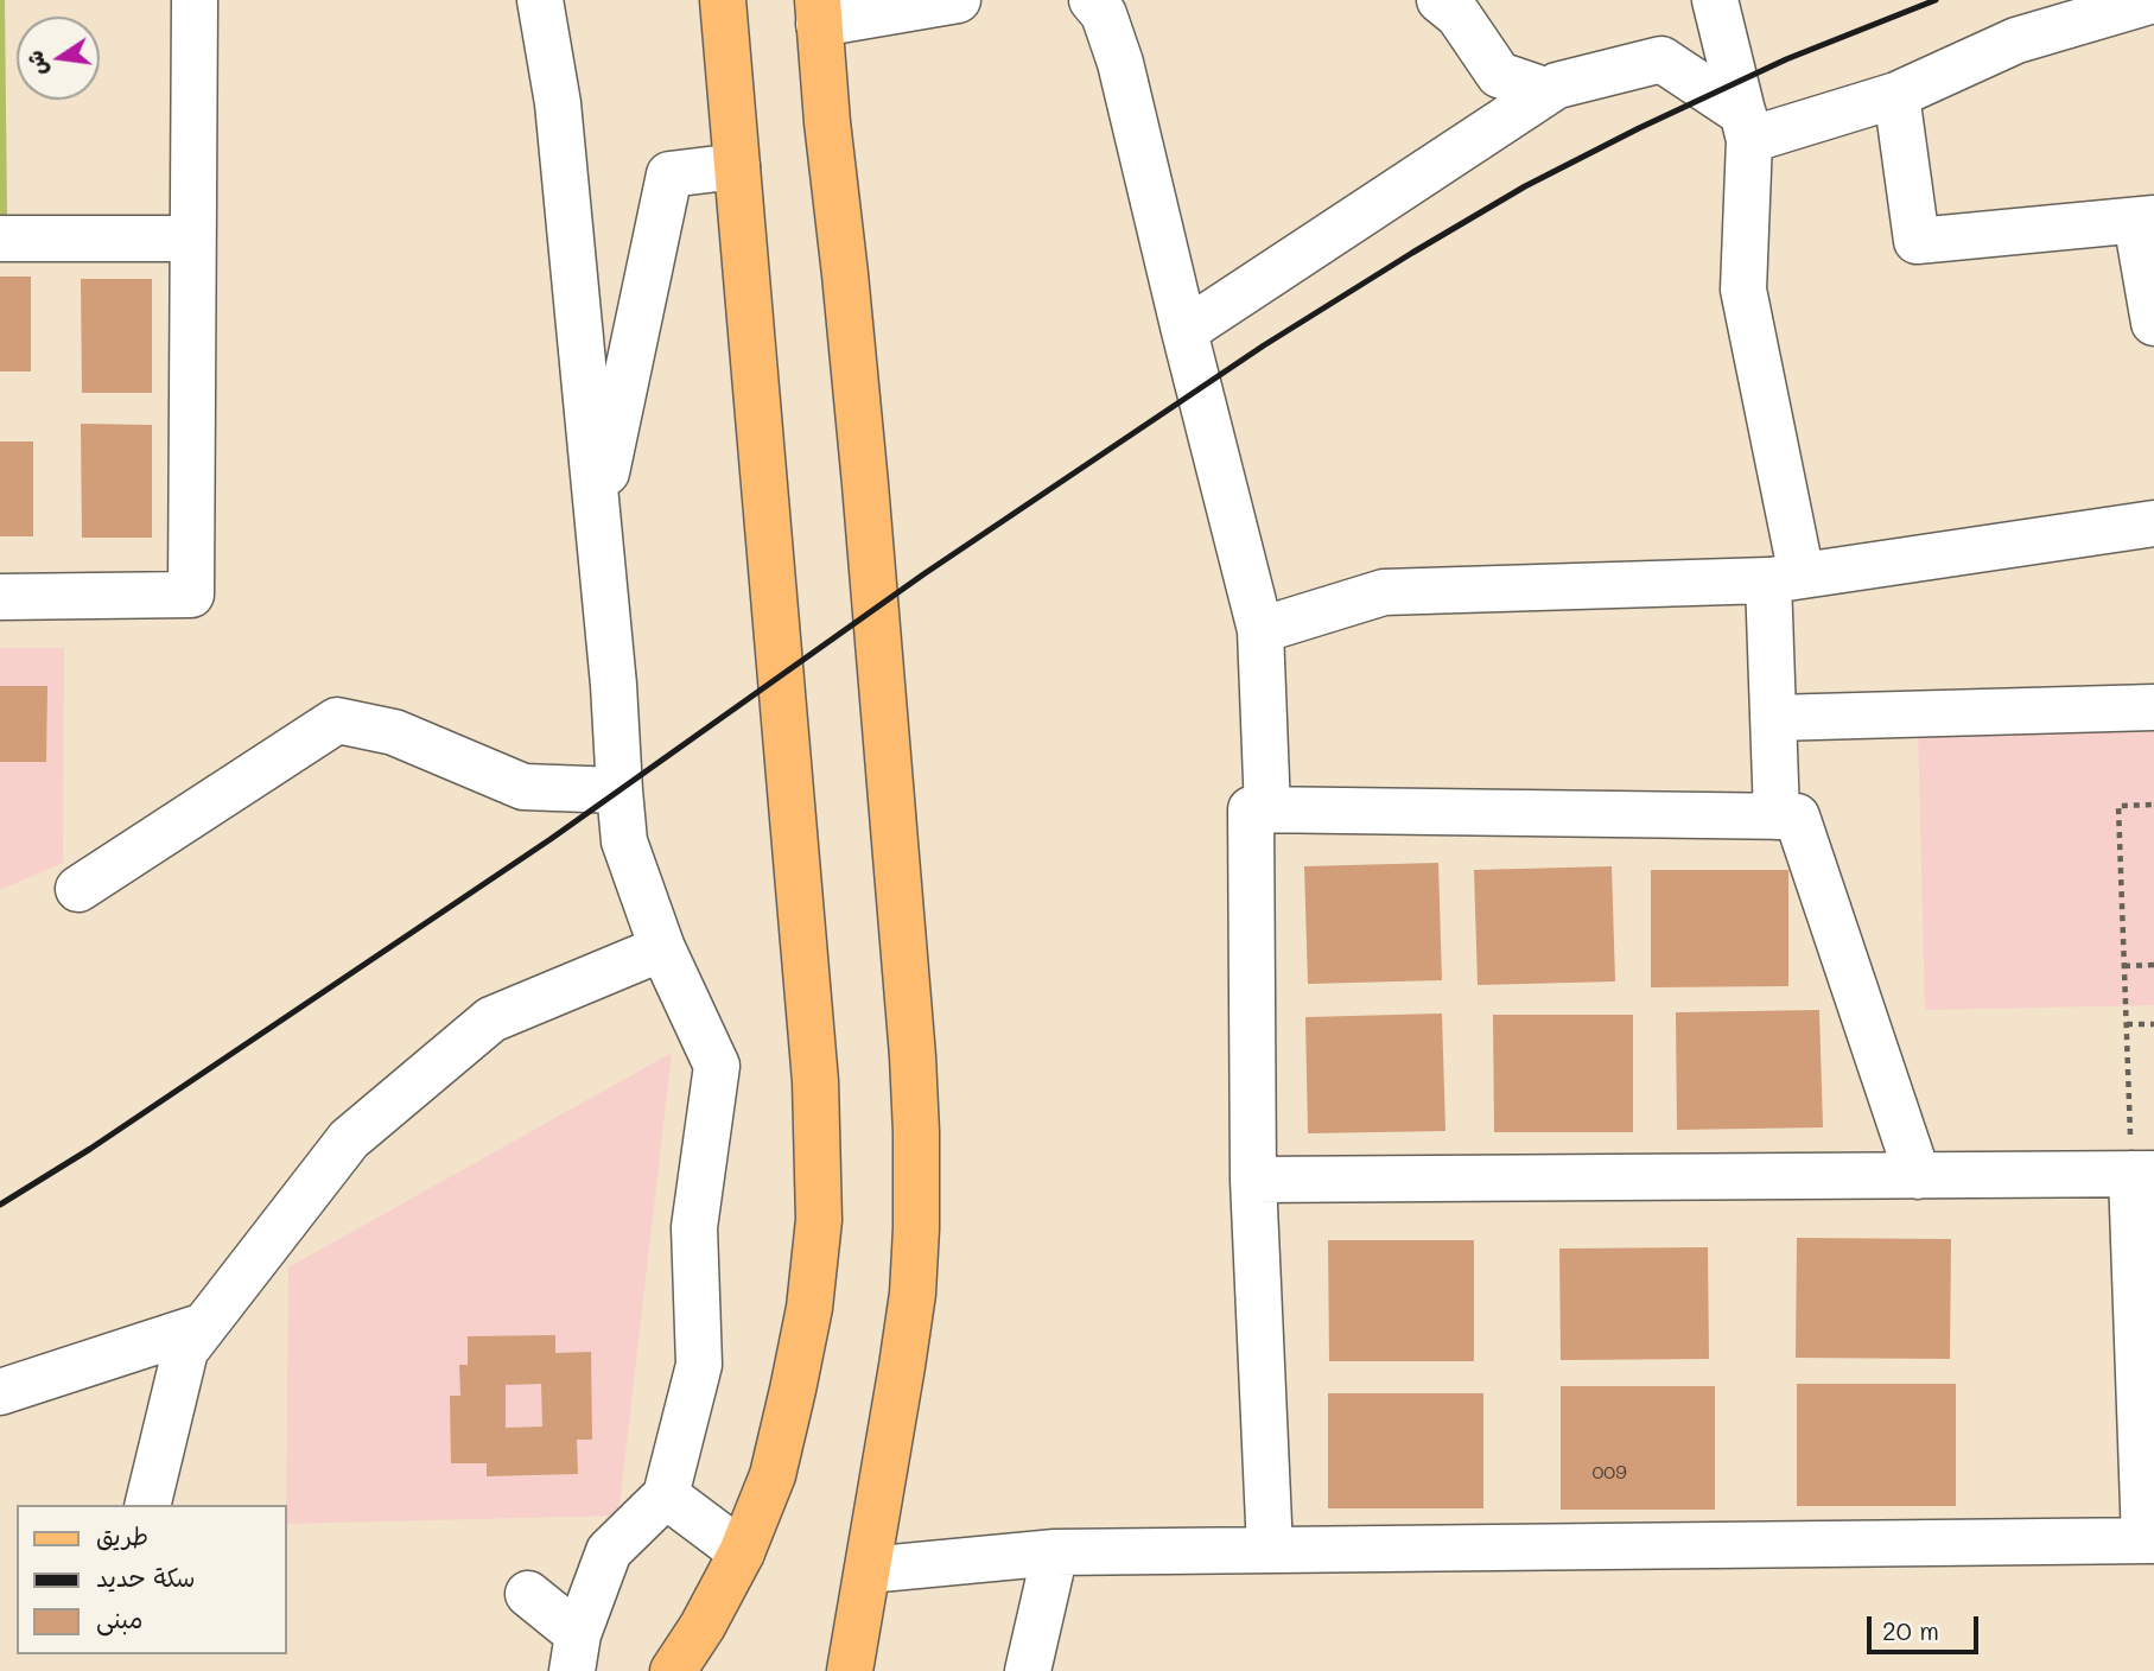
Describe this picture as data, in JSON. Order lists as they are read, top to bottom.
{
  "house_numbers": ["009"],
  "legend": ["طريق", "سكة حديد", "مبنى"],
  "scale_bar": "20 m",
  "north": "left"
}
